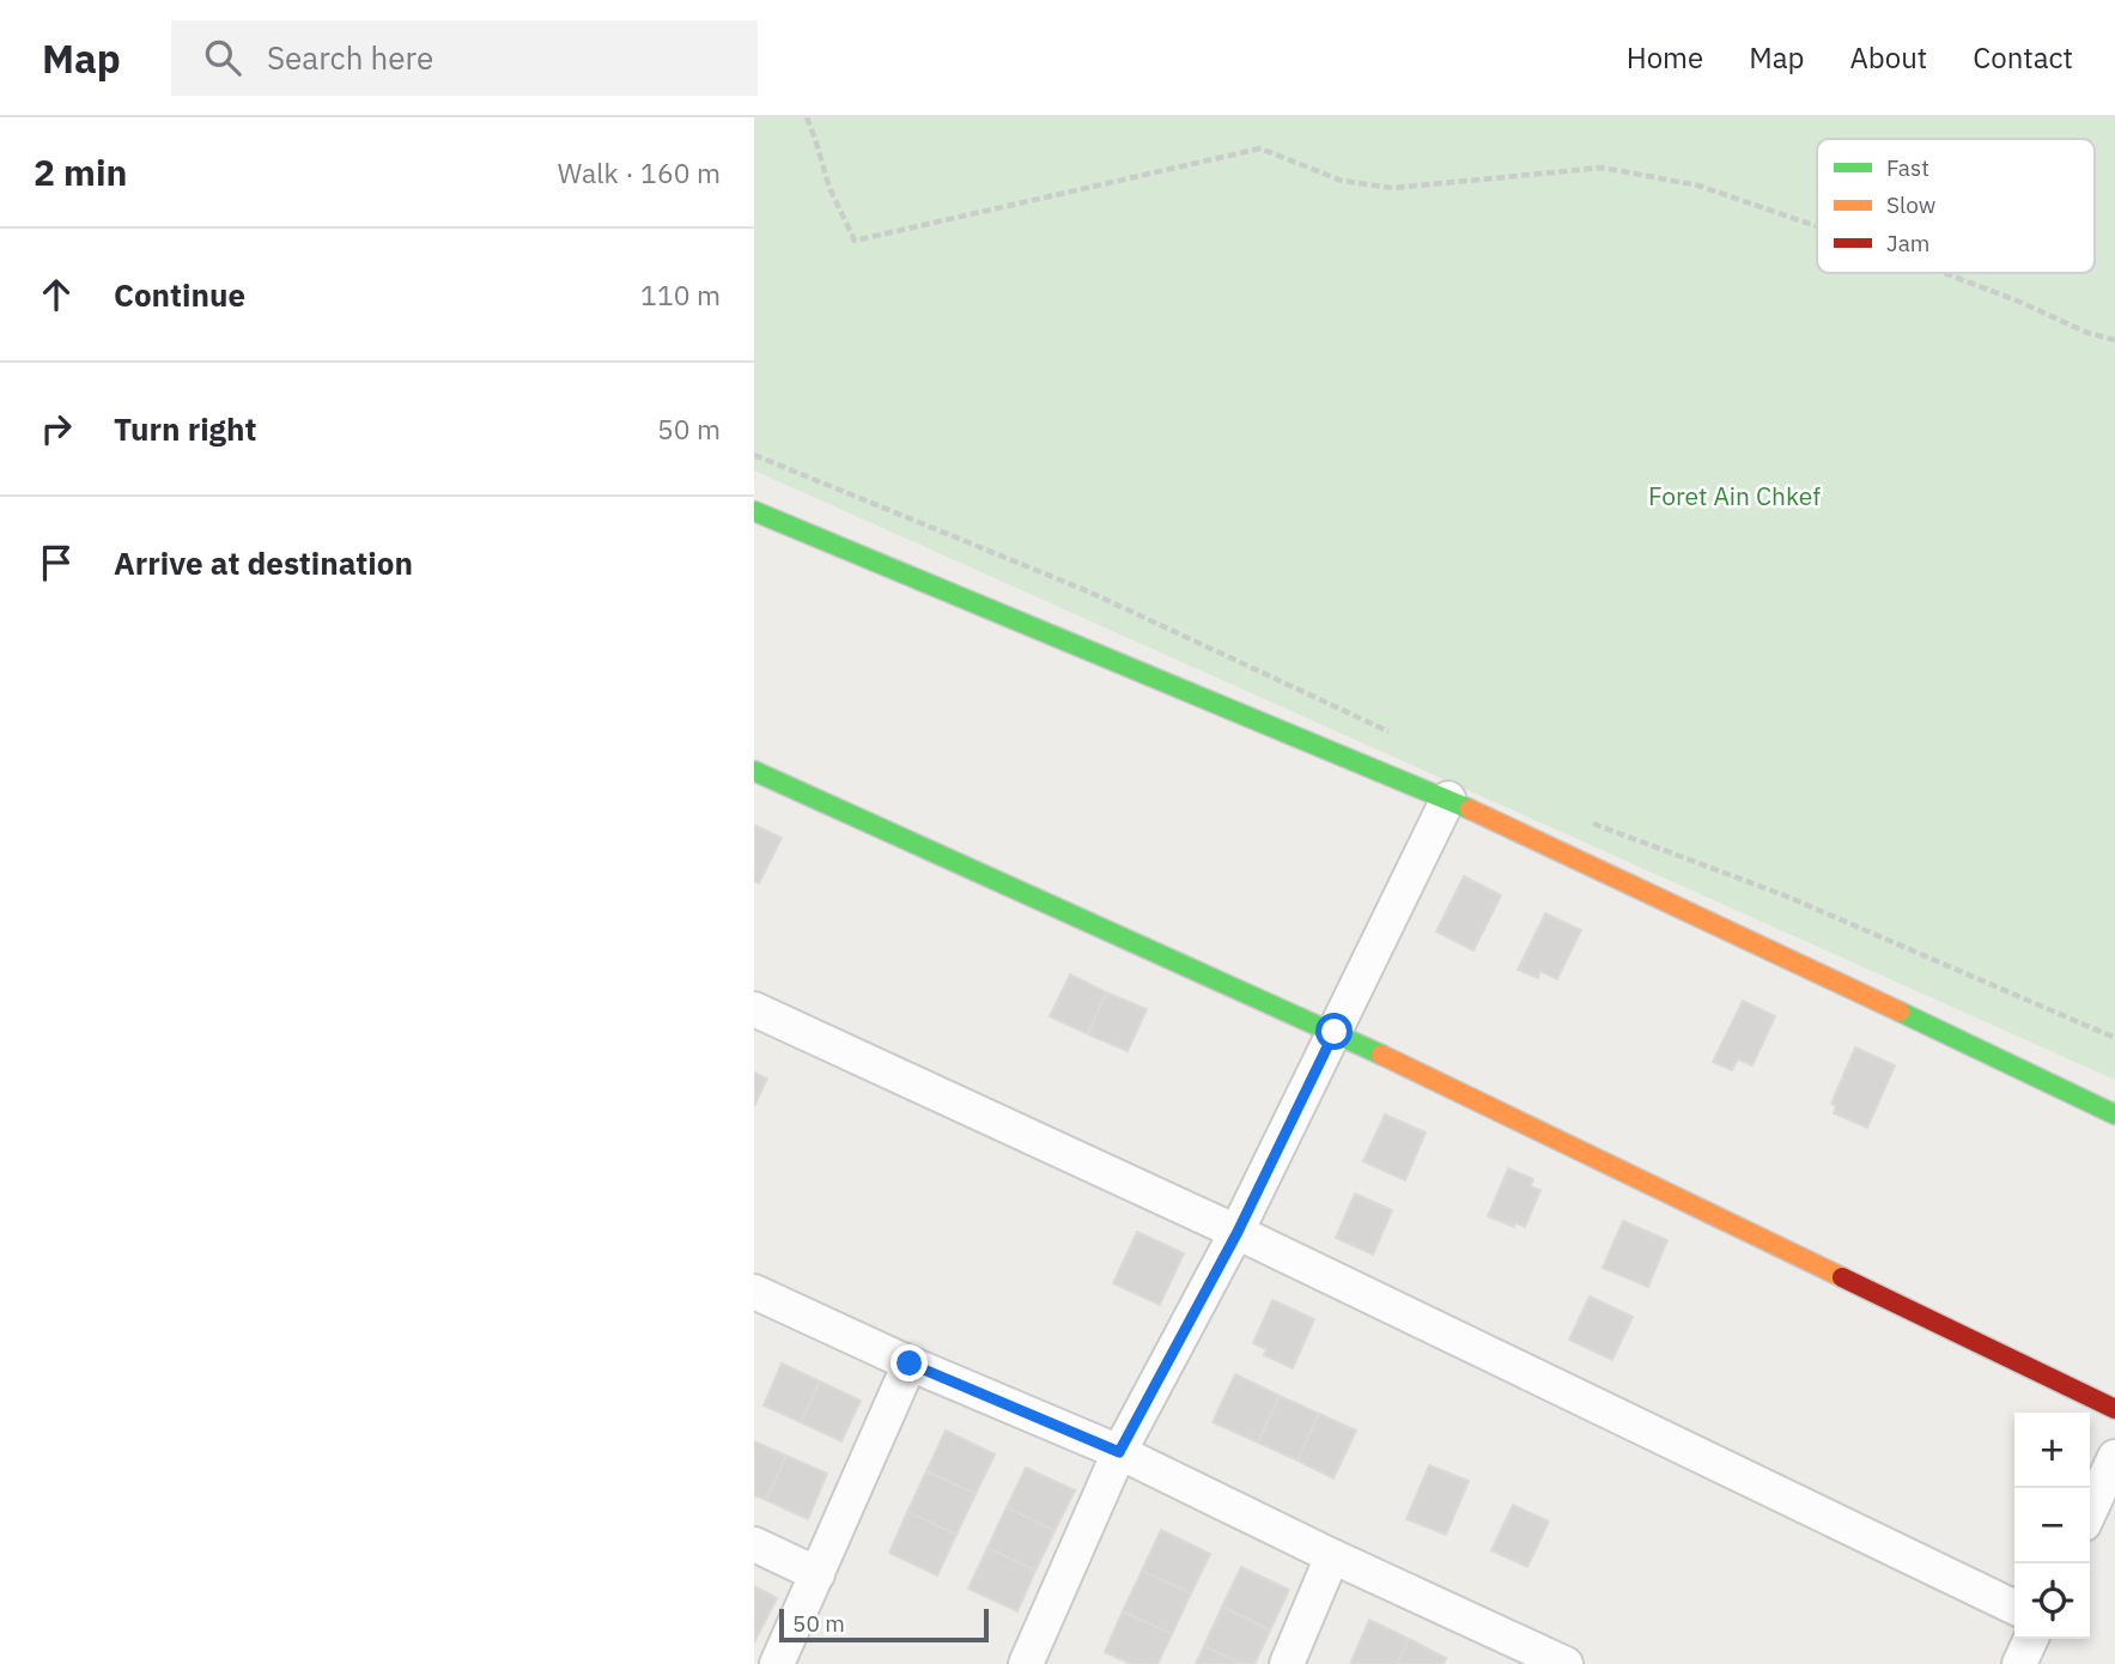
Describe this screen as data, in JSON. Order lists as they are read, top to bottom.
{
  "parks": ["Foret Ain Chkef"],
  "legend": ["Fast", "Slow", "Jam"],
  "scale_bar": "50 m",
  "page": {
    "header": "Map",
    "search": "Search here",
    "nav": [
      "Home",
      "Map",
      "About",
      "Contact"
    ],
    "heading": ["2 min", "Walk · 160 m"],
    "list": [
      ["Continue", "110 m"],
      ["Turn right", "50 m"],
      "Arrive at destination"
    ],
    "map_buttons": ["+", "−"],
    "scale": "50 m"
  }
}
